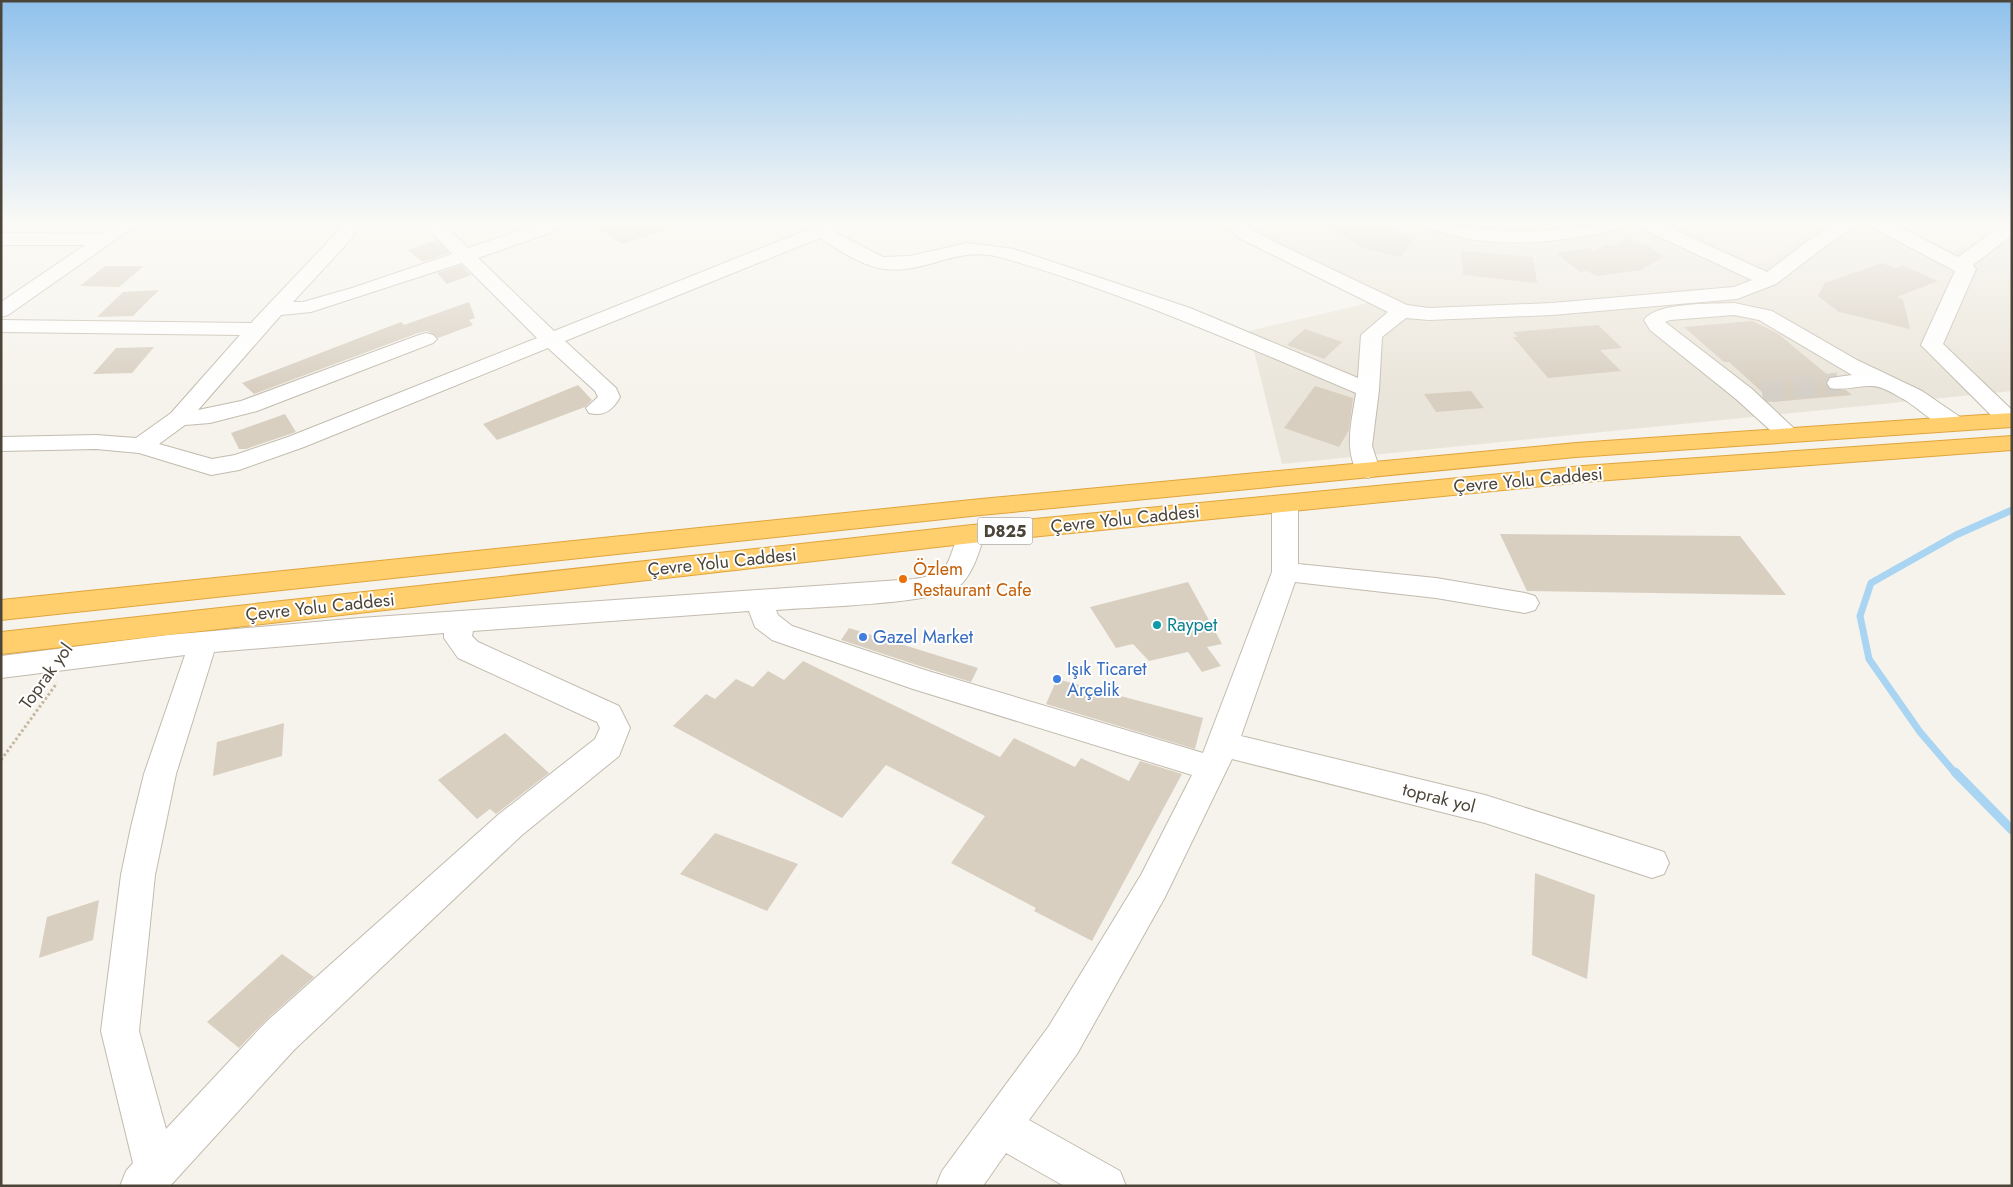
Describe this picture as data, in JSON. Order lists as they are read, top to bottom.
{
  "streets": {
    "highway": ["Çevre Yolu Caddesi", "D825"],
    "street": ["toprak yol"],
    "path": ["Toprak yol"]
  },
  "places": [
    "Özlem Restaurant Cafe",
    "Raypet",
    "Gazel Market",
    "Işık Ticaret Arçelik"
  ]
}
